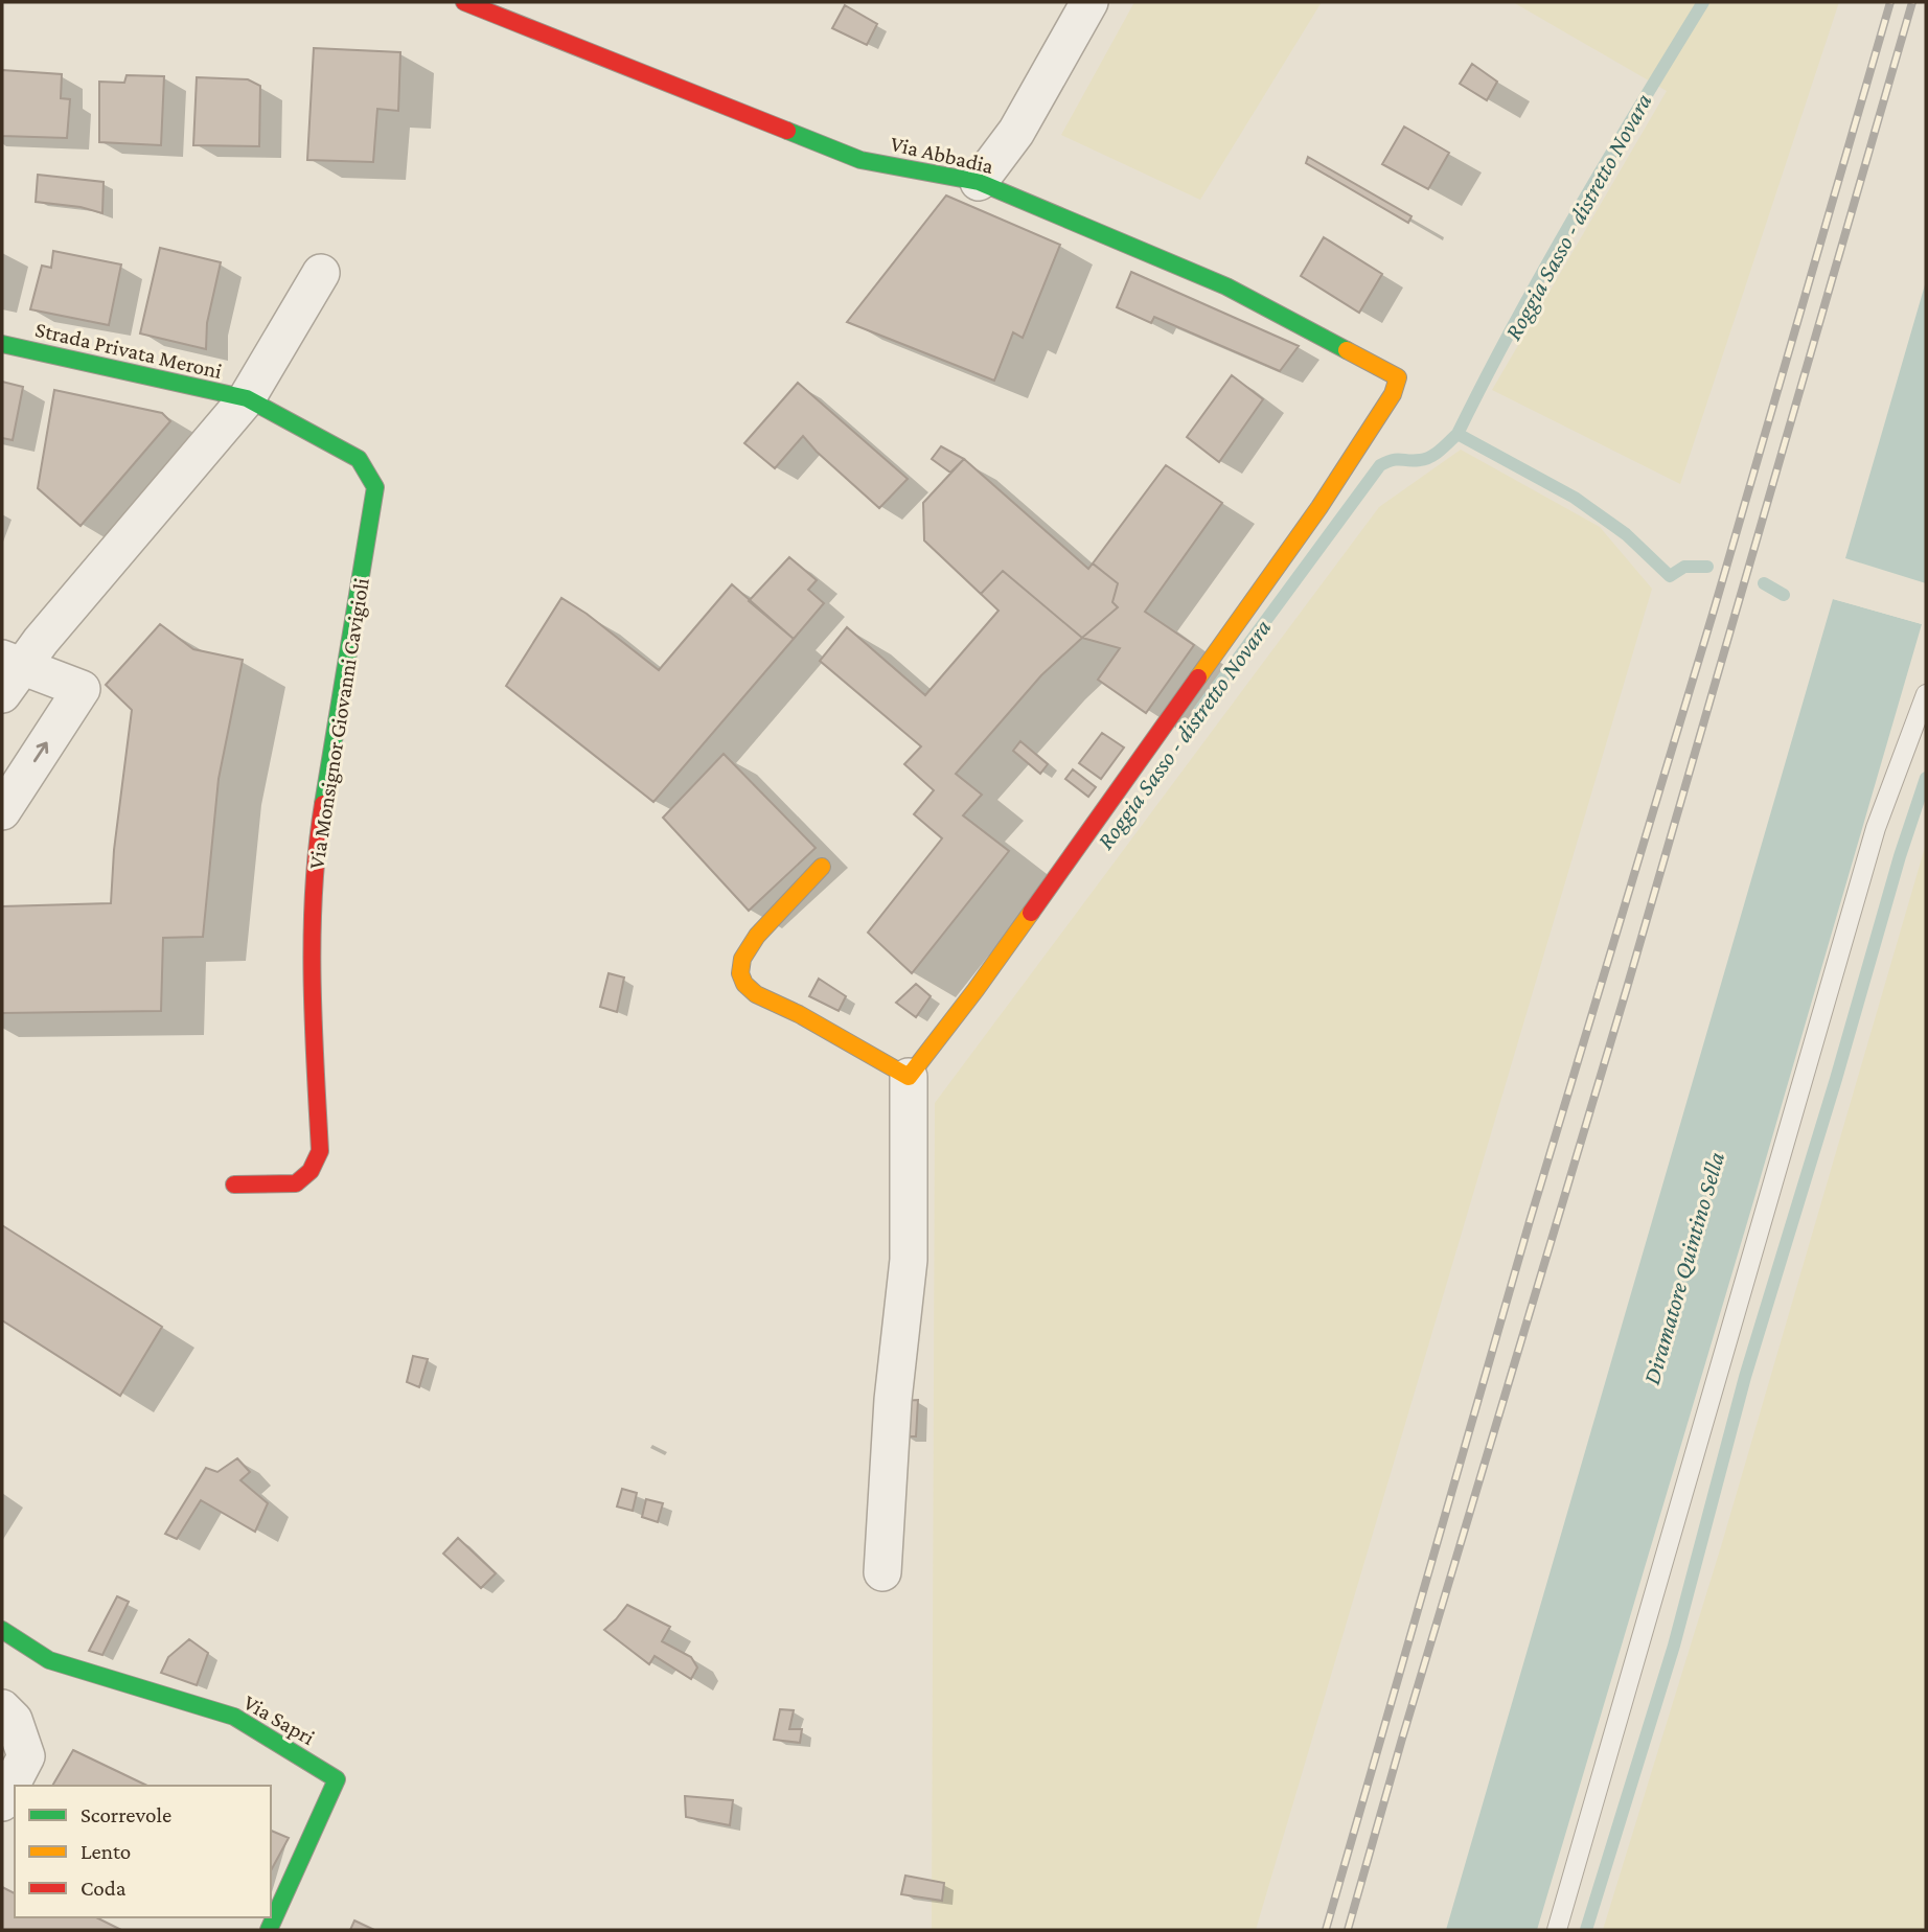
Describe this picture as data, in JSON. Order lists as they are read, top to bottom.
{
  "streets": {
    "street": [
      "Via Abbadia",
      "Strada Privata Meroni",
      "Via Monsignor Giovanni Cavigioli",
      "Via Sapri"
    ]
  },
  "crossings": [
    ["Strada Privata Meroni", "Via Monsignor Giovanni Cavigioli"]
  ],
  "water": ["Roggia Sasso - distretto Novara", "Diramatore Quintino Sella"],
  "legend": ["Scorrevole", "Lento", "Coda"]
}
